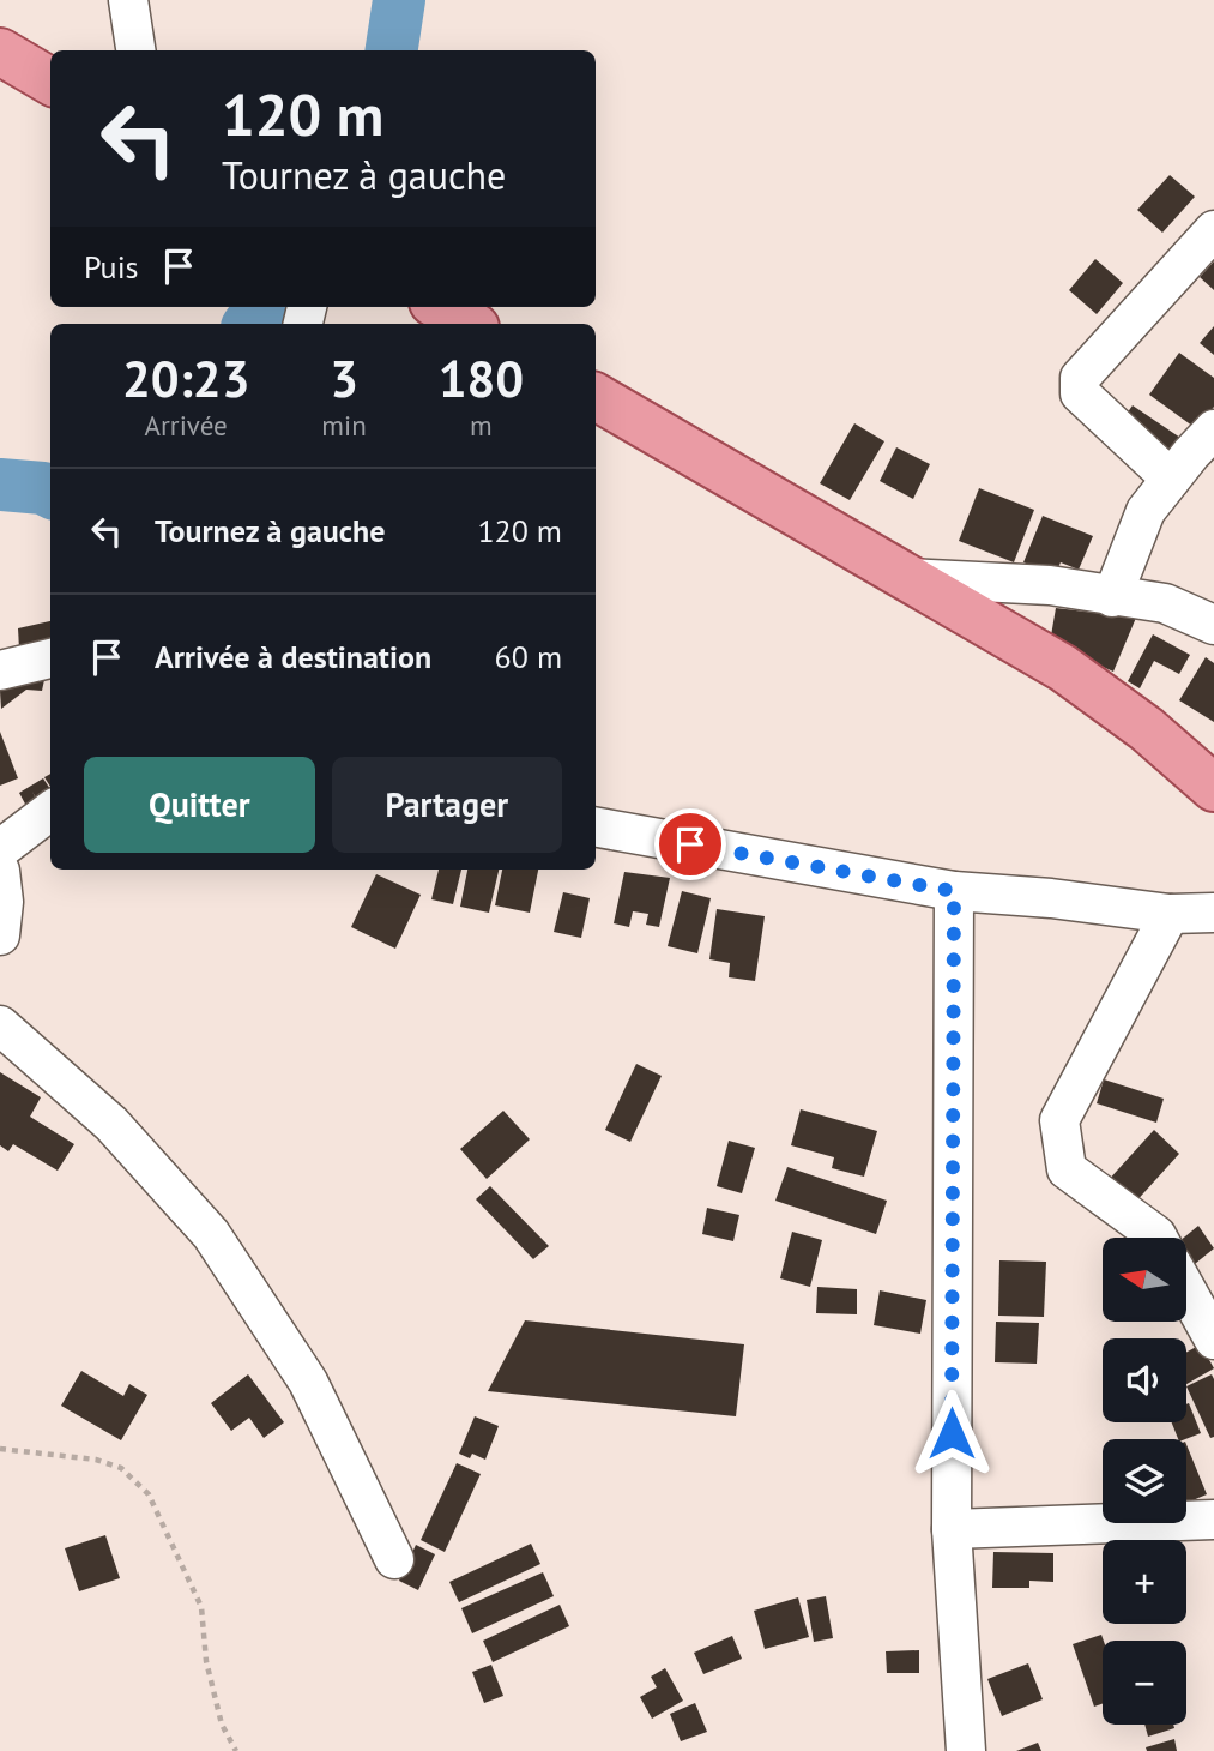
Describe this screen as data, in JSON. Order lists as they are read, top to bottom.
{
  "north": "left",
  "page": {
    "turn": ["120 m", "Tournez à gauche"],
    "then": "Puis",
    "eta": [
      "20:23",
      "Arrivée",
      "3",
      "min",
      "180",
      "m"
    ],
    "list": [
      {
        "name": "Tournez à gauche",
        "value": "120 m"
      },
      {
        "name": "Arrivée à destination",
        "value": "60 m"
      }
    ],
    "buttons": ["Quitter", "Partager"],
    "map_buttons": ["+", "−"]
  }
}
